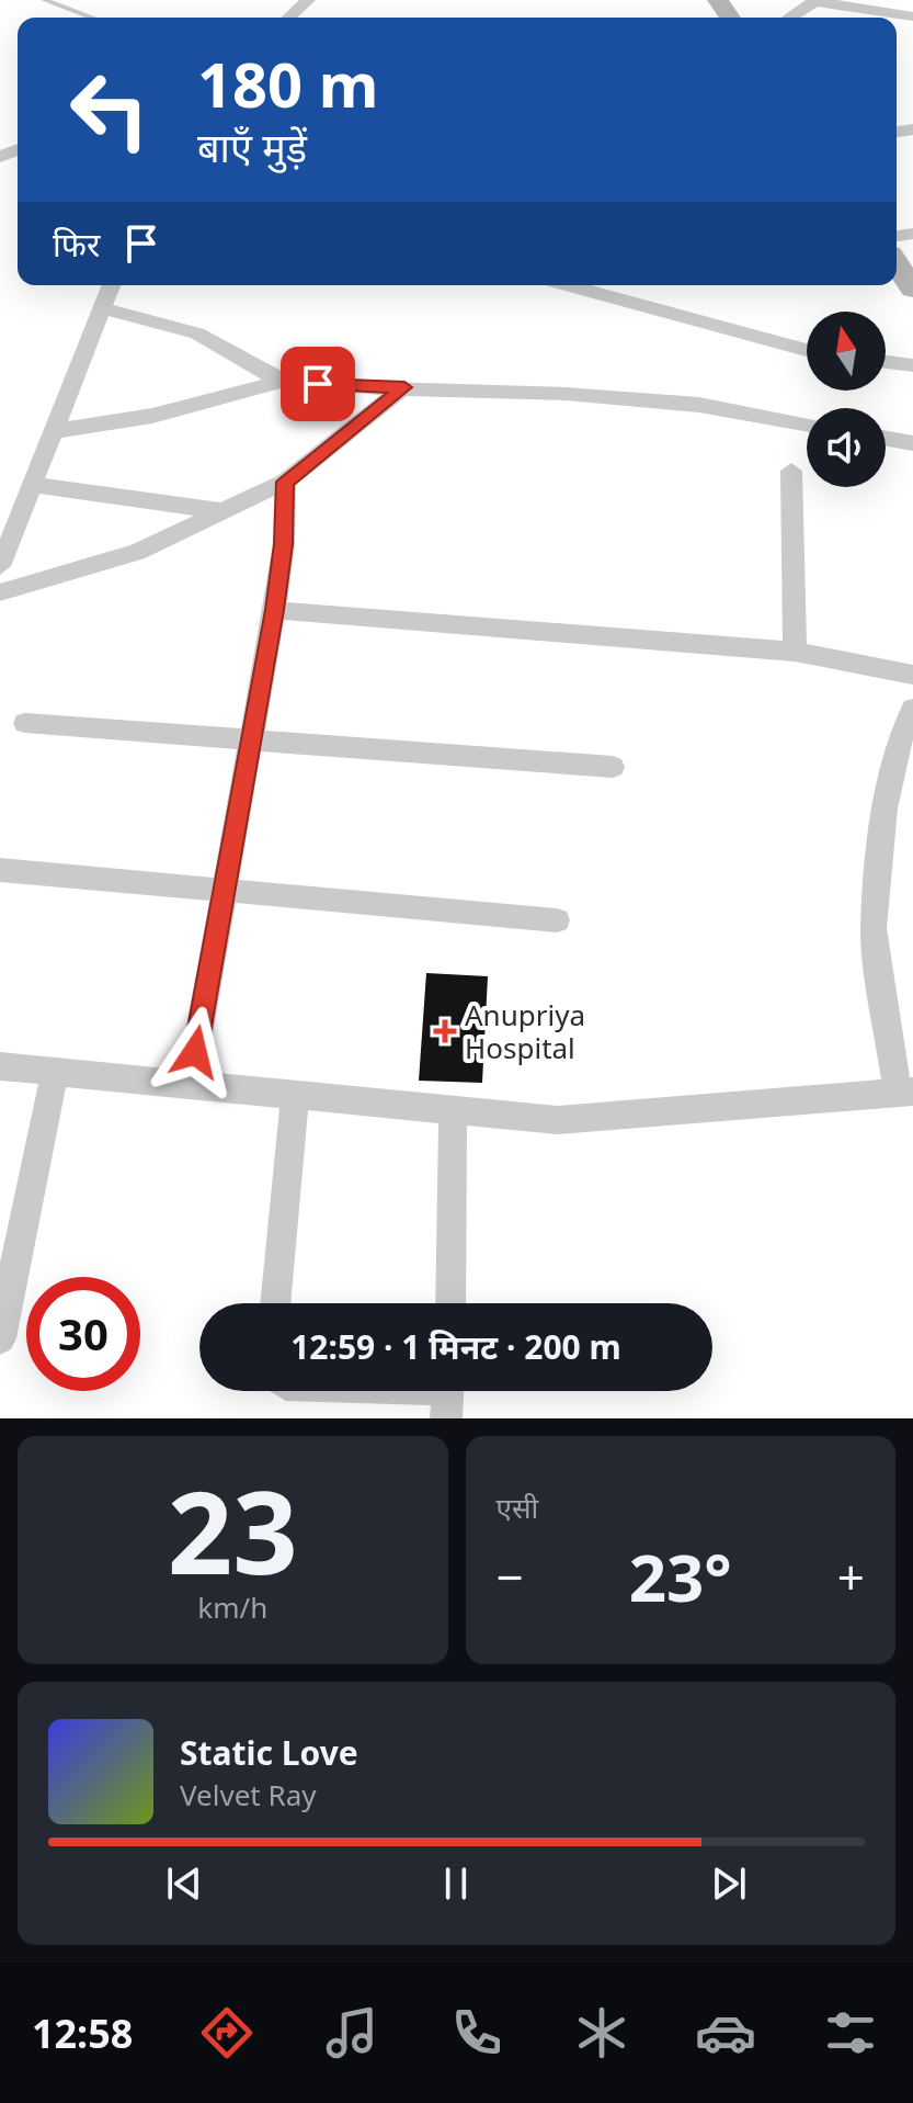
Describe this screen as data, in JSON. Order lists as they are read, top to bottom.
{
  "places": {
    "health": ["Anupriya Hospital"]
  },
  "north": "top",
  "page": {
    "turn": ["180 m", "बाएँ मुड़ें"],
    "then": "फिर",
    "limit": "30",
    "trip": "12:59 · 1 मिनट · 200 m",
    "tile": [
      ["23", "km/h"],
      "एसी"
    ],
    "heat": ["−", "23°", "+"],
    "song": ["Static Love", "Velvet Ray"],
    "tabs": "12:58"
  }
}
